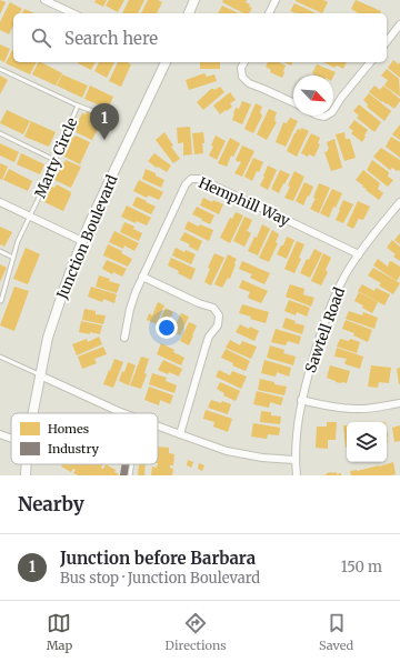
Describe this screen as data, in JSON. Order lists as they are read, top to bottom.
{
  "streets": {
    "main road": ["Junction Boulevard"],
    "street": ["Hemphill Way", "Sawtell Road"],
    "lane": ["Marty Circle"]
  },
  "crossings": [
    ["Hemphill Way", "Sawtell Road"]
  ],
  "legend": ["Homes", "Industry"],
  "north": "bottom right",
  "page": {
    "search": "Search here",
    "pins": "1",
    "heading": "Nearby",
    "list": [
      {
        "mark": "1",
        "name": "Junction before Barbara",
        "note": "Bus stop · Junction Boulevard",
        "value": "150 m"
      }
    ],
    "nav": ["Map", "Directions", "Saved"]
  }
}
